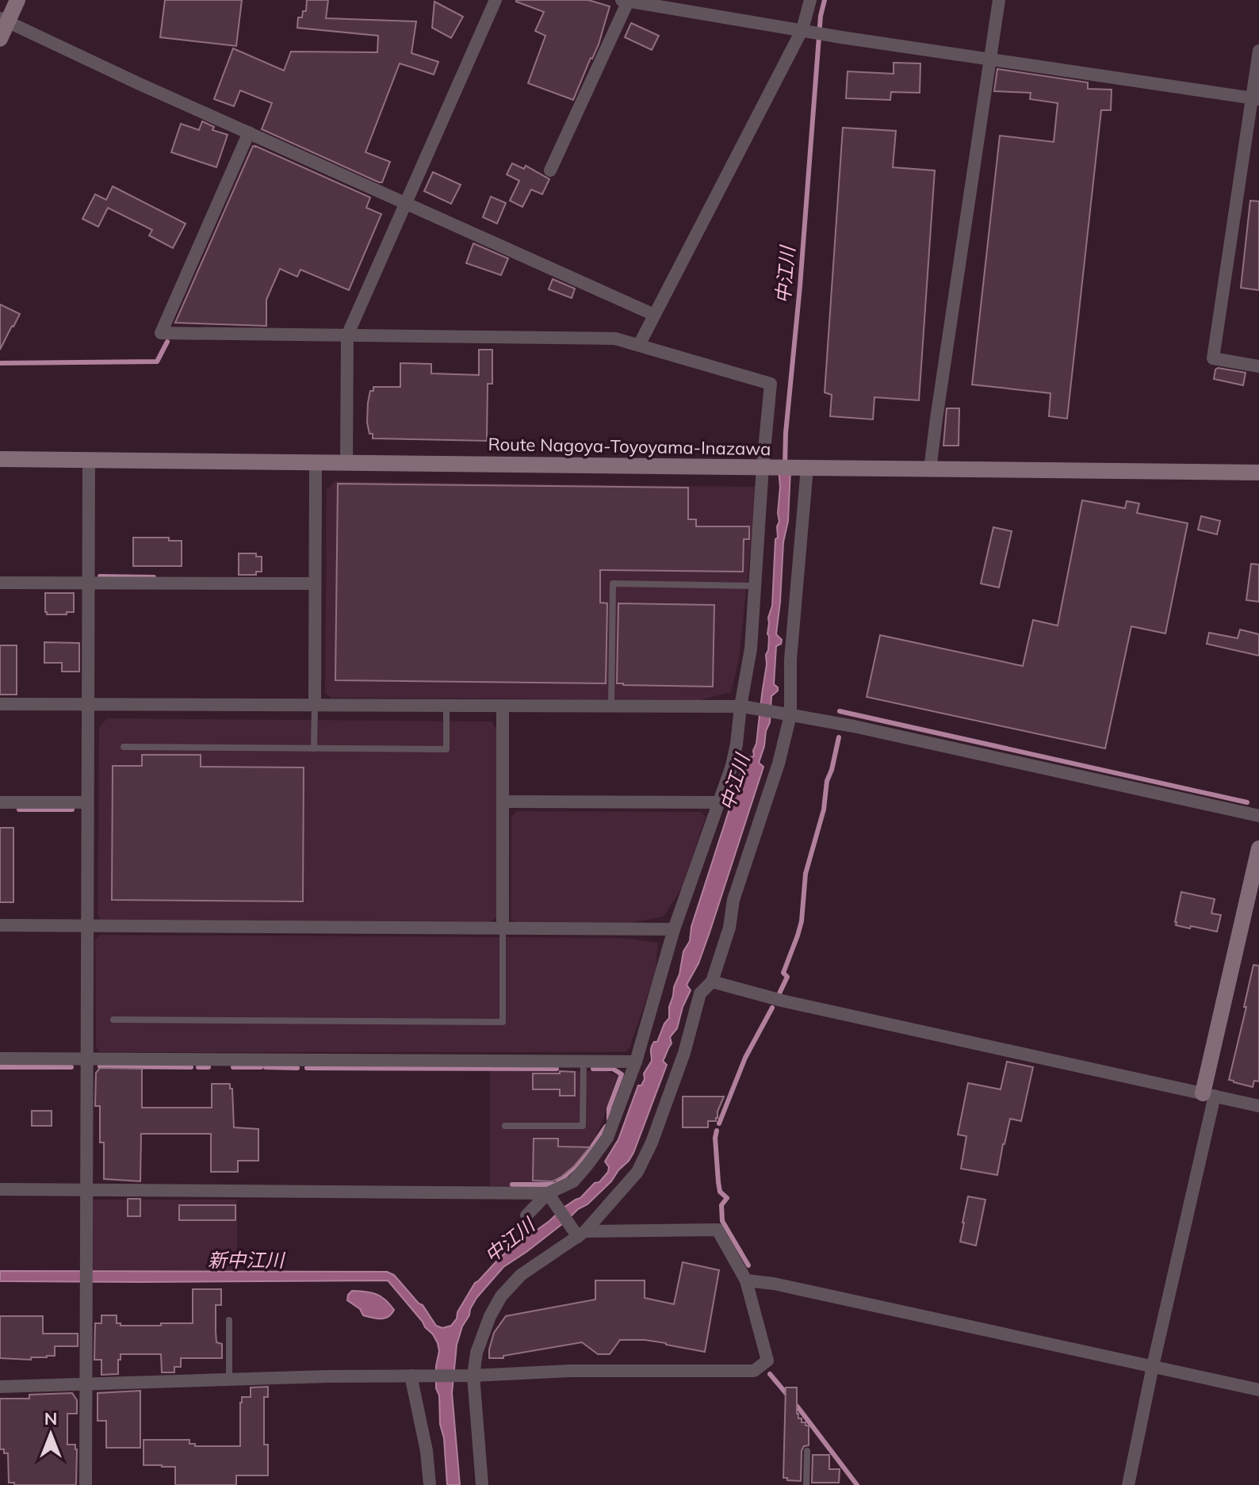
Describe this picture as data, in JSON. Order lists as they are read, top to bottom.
{
  "streets": {
    "main road": ["Route Nagoya-Toyoyama-Inazawa"]
  },
  "water": ["中江川", "新中江川"],
  "north": "top"
}
